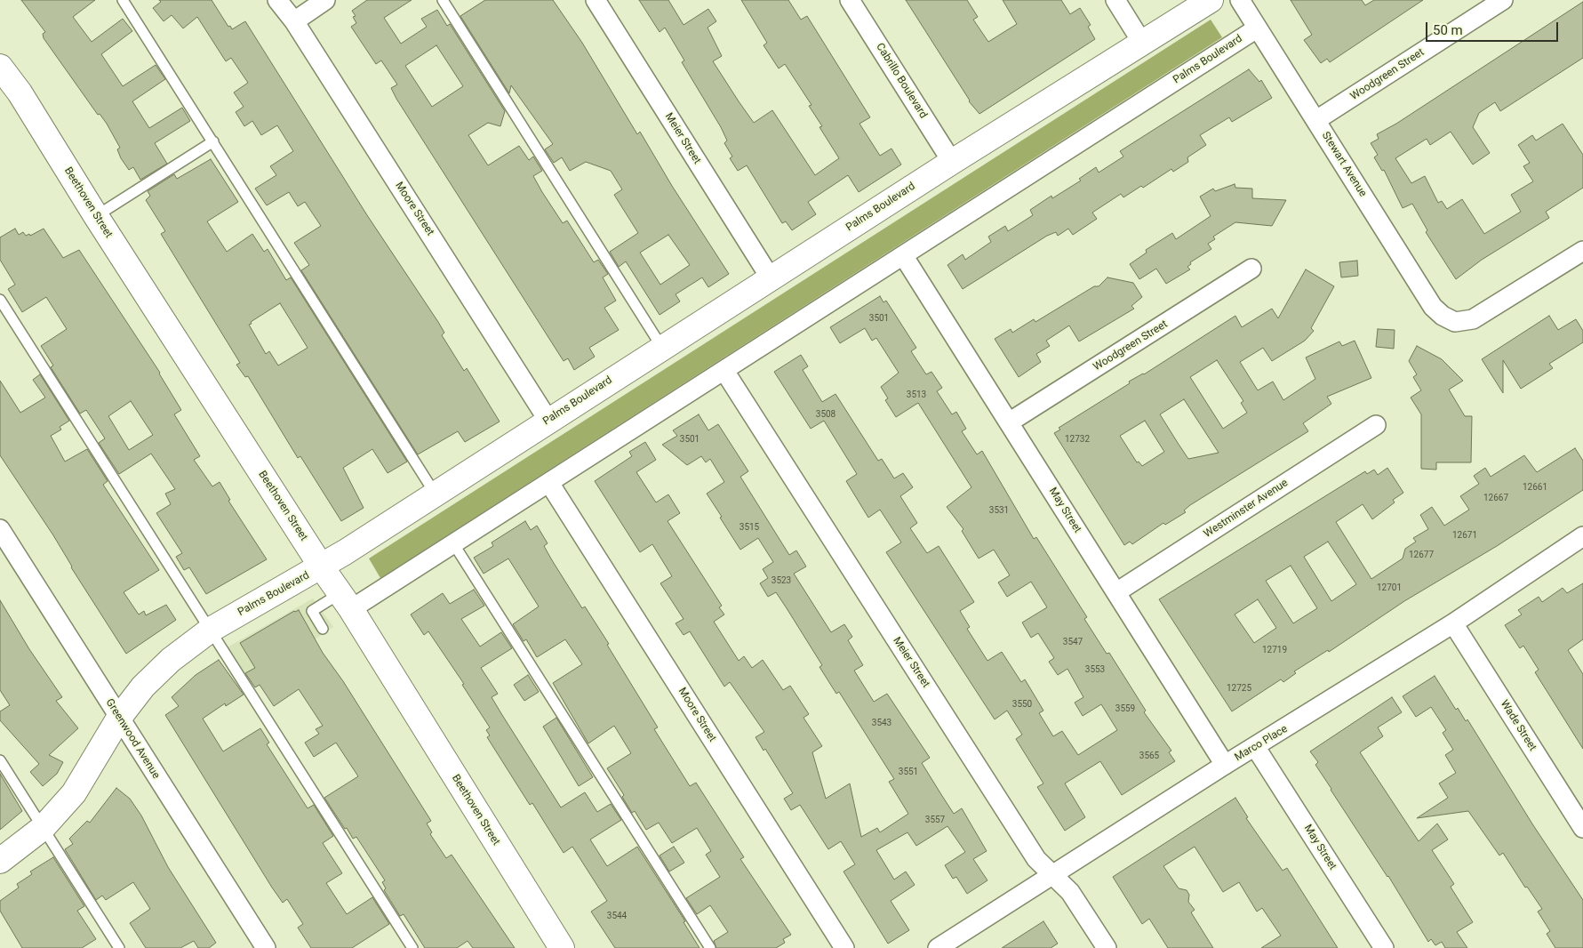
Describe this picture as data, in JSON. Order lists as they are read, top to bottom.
{
  "streets": {
    "street": [
      "Palms Boulevard",
      "Woodgreen Street",
      "Cabrillo Boulevard",
      "Meier Street",
      "Stewart Avenue",
      "Beethoven Street",
      "Moore Street",
      "Westminster Avenue",
      "May Street",
      "Wade Street",
      "Greenwood Avenue",
      "Marco Place"
    ]
  },
  "crossings": [
    ["Palms Boulevard", "Cabrillo Boulevard"],
    ["Palms Boulevard", "Meier Street"],
    ["Palms Boulevard", "Stewart Avenue"],
    ["Palms Boulevard", "Beethoven Street"],
    ["Palms Boulevard", "Moore Street"],
    ["Palms Boulevard", "May Street"],
    ["Palms Boulevard", "Greenwood Avenue"],
    ["Woodgreen Street", "Stewart Avenue"],
    ["Woodgreen Street", "May Street"],
    ["Meier Street", "Marco Place"],
    ["Westminster Avenue", "May Street"],
    ["May Street", "Marco Place"],
    ["Wade Street", "Marco Place"]
  ],
  "house_numbers": [
    "3501",
    "3513",
    "3508",
    "3501",
    "12732",
    "12661",
    "12667",
    "3531",
    "3515",
    "12671",
    "12677",
    "3523",
    "12701",
    "3547",
    "12719",
    "3553",
    "12725",
    "3550",
    "3559",
    "3543",
    "3565",
    "3551",
    "3557",
    "3544"
  ],
  "scale_bar": "50 m"
}
